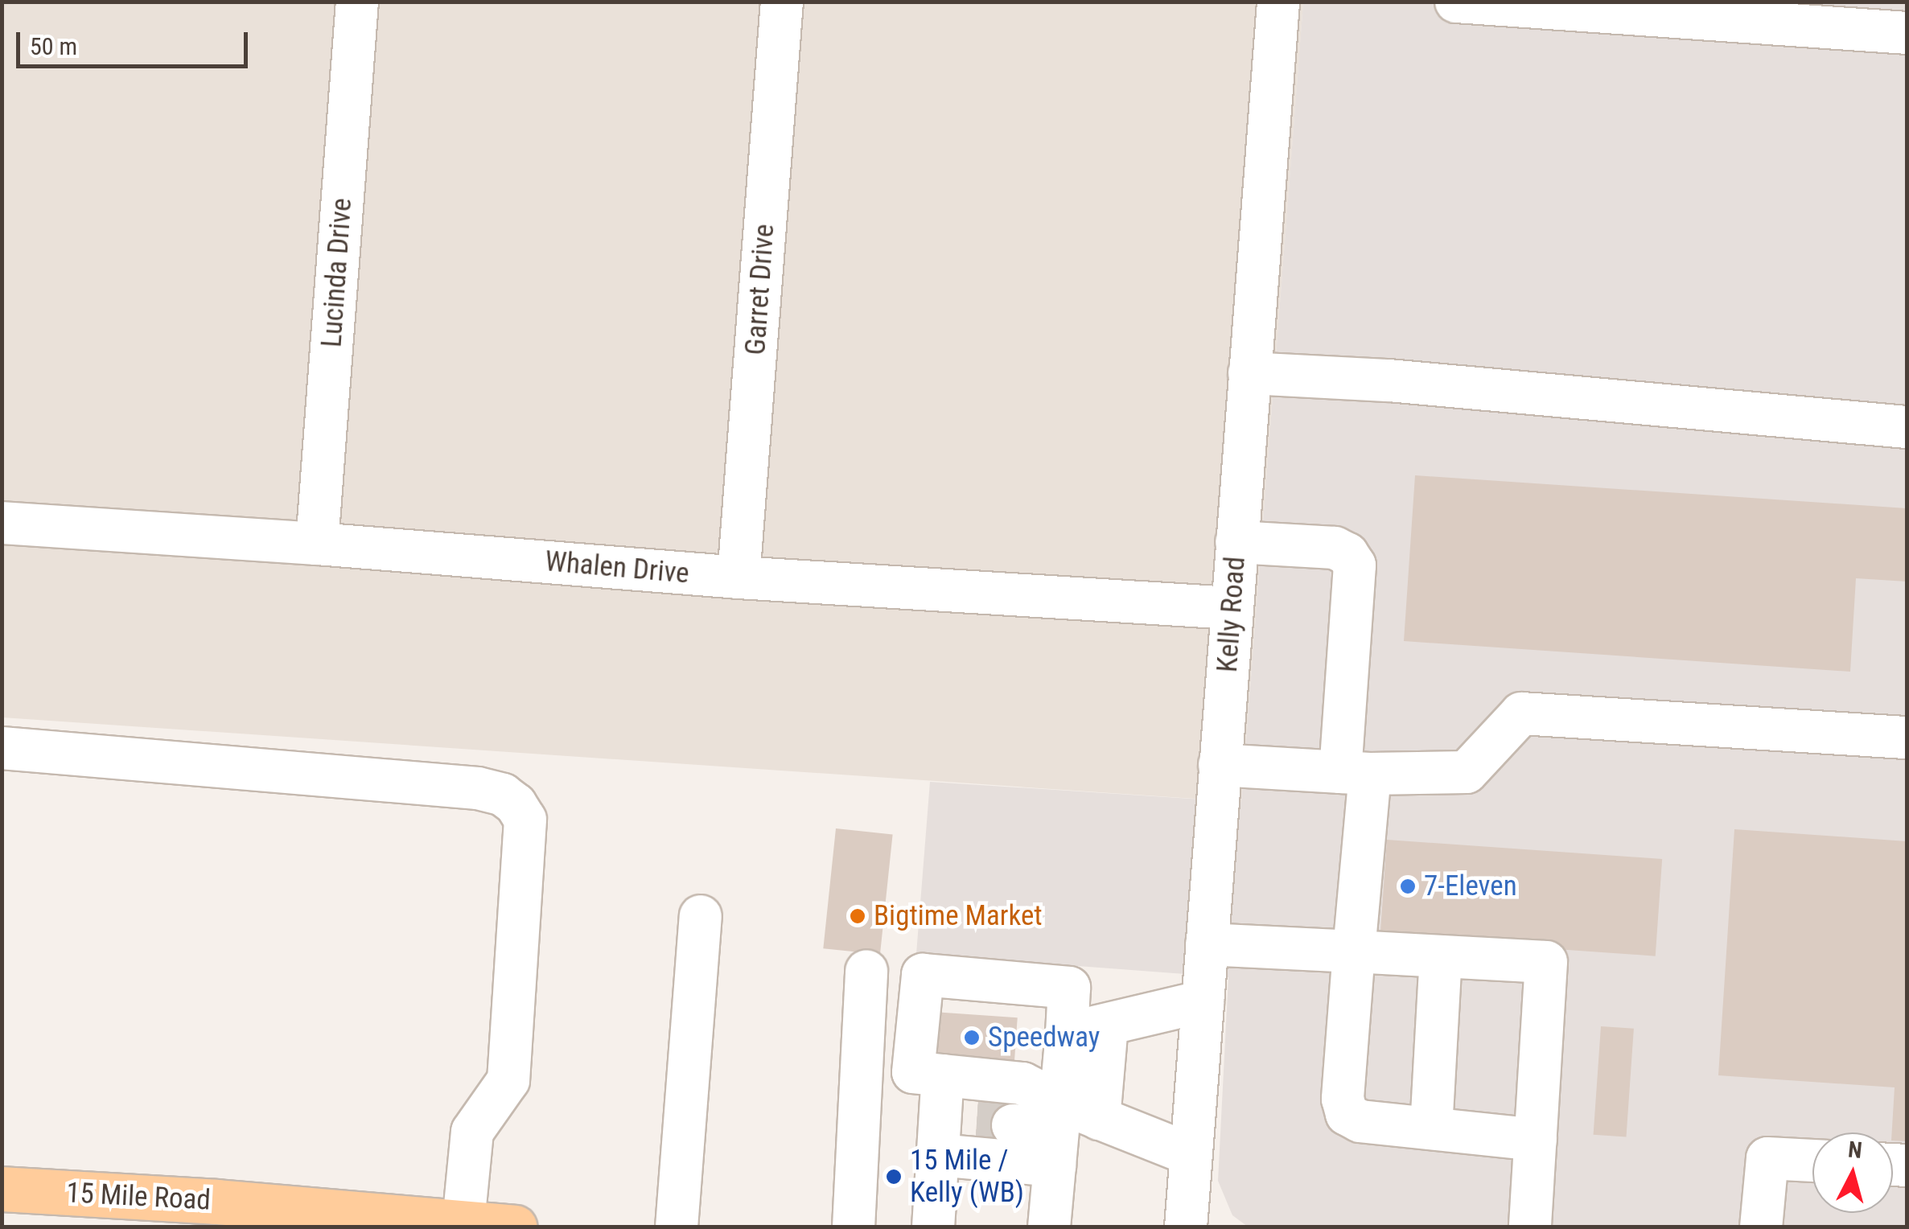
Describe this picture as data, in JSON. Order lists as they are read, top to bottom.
{
  "streets": {
    "main road": ["15 Mile Road"],
    "street": [
      "Lucinda Drive",
      "Garret Drive",
      "Whalen Drive",
      "Kelly Road"
    ]
  },
  "crossings": [
    ["Lucinda Drive", "Whalen Drive"],
    ["Garret Drive", "Whalen Drive"],
    ["Whalen Drive", "Kelly Road"]
  ],
  "places": [
    "7-Eleven",
    "Bigtime Market",
    "Speedway",
    "15 Mile / Kelly (WB)"
  ],
  "scale_bar": "50 m",
  "north": "top"
}
